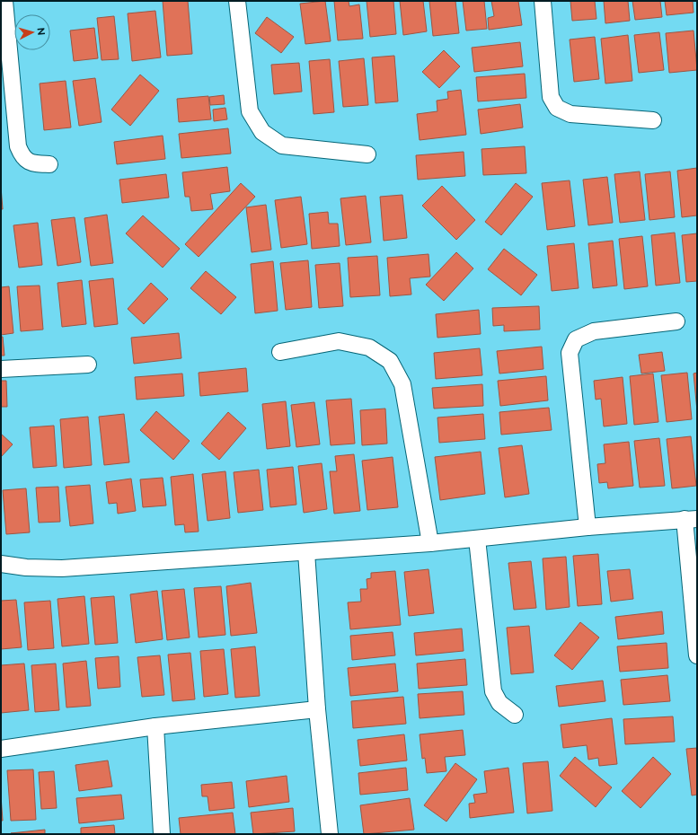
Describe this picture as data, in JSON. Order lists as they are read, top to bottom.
{
  "north": "right"
}
